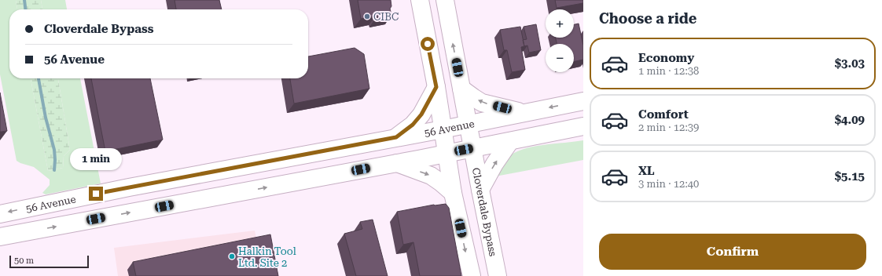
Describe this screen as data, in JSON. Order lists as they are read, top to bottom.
{
  "streets": {
    "highway": ["56 Avenue", "Cloverdale Bypass"]
  },
  "crossings": [
    ["56 Avenue", "Cloverdale Bypass"]
  ],
  "places": ["CIBC", "Halkin Tool Ltd. Site 2"],
  "scale_bar": "50 m",
  "page": {
    "heading": "Choose a ride",
    "map_buttons": ["+", "−"],
    "banner": ["Cloverdale Bypass", "56 Avenue"],
    "list": [
      {
        "name": "Economy",
        "note": "1 min · 12:38",
        "value": "$3.03"
      },
      {
        "name": "Comfort",
        "note": "2 min · 12:39",
        "value": "$4.09"
      },
      {
        "name": "XL",
        "note": "3 min · 12:40",
        "value": "$5.15"
      }
    ],
    "bubble": "1 min",
    "buttons": "Confirm",
    "scale": "50 m"
  }
}
